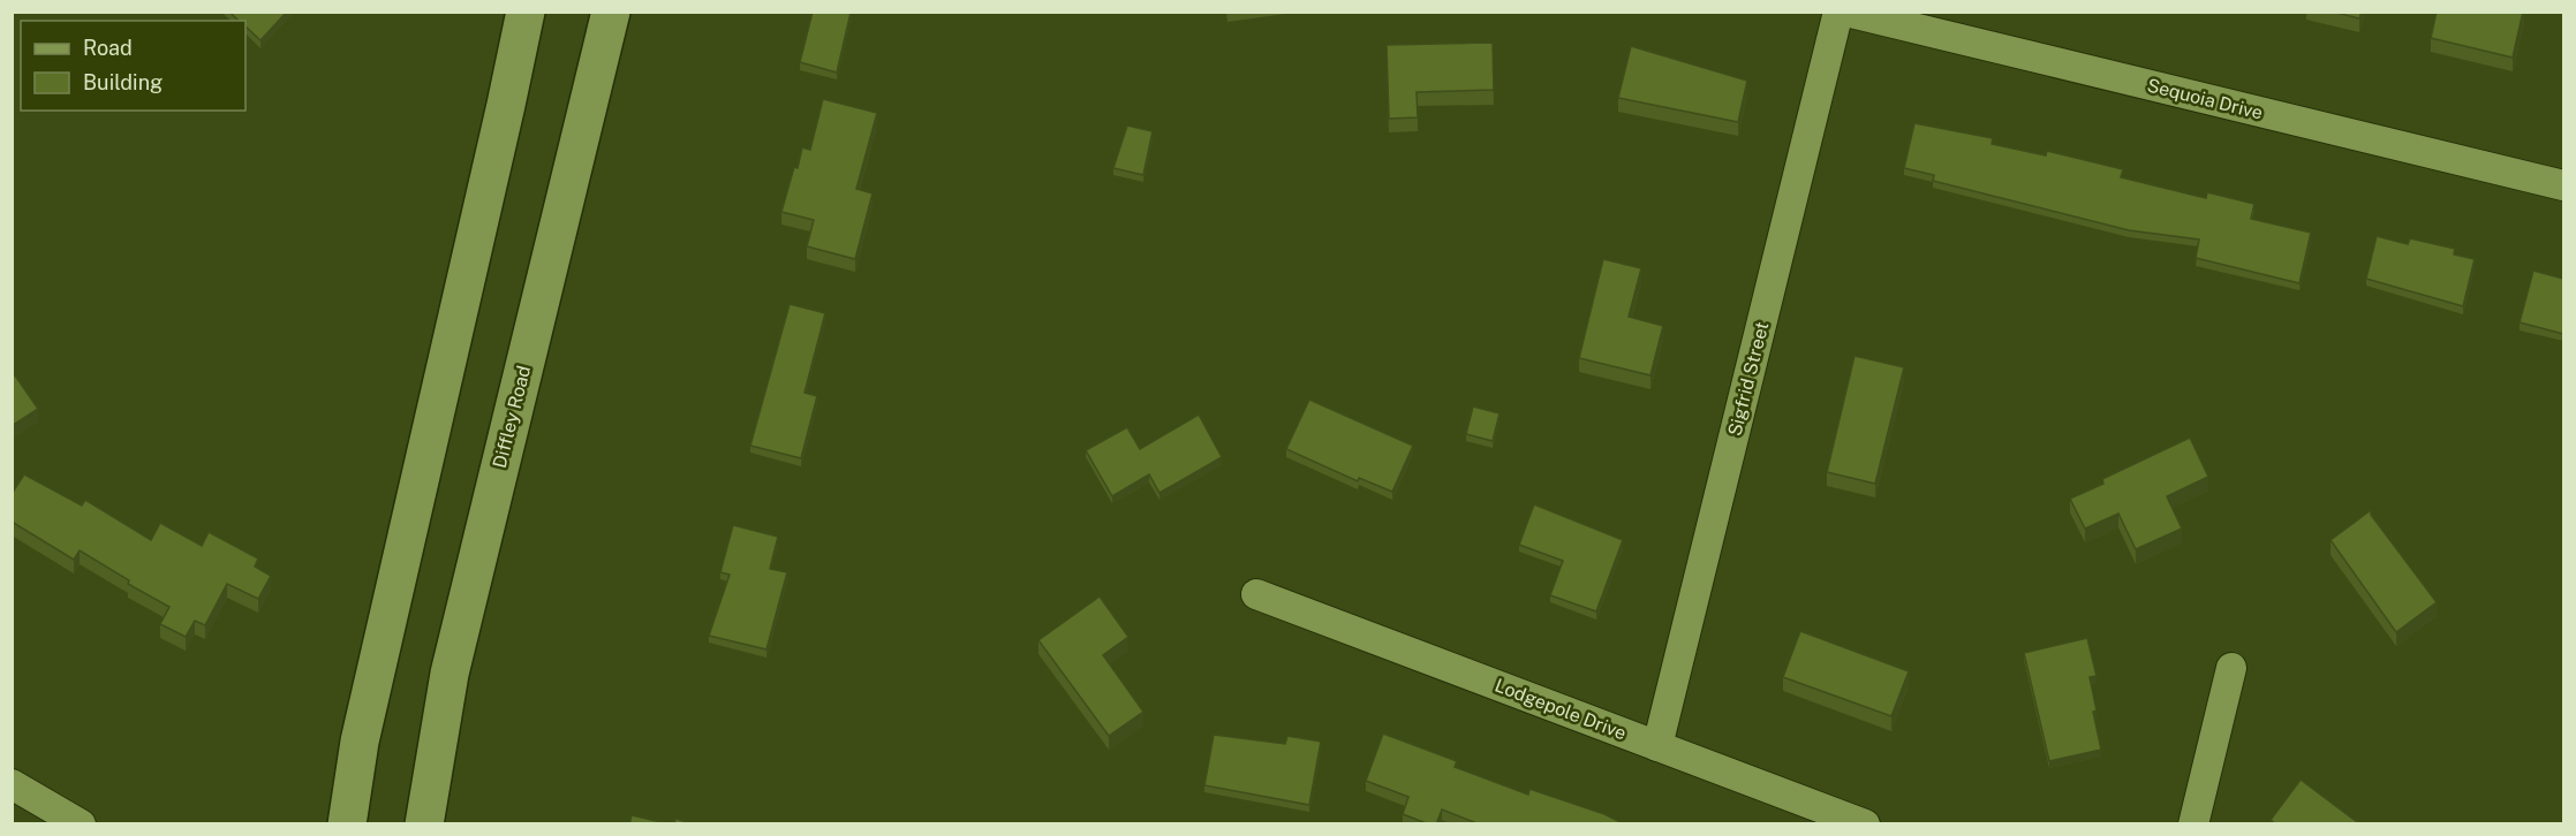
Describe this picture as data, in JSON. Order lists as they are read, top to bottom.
{
  "streets": {
    "main road": ["Diffley Road"],
    "street": ["Sequoia Drive", "Sigfrid Street", "Lodgepole Drive"]
  },
  "crossings": [
    ["Sigfrid Street", "Lodgepole Drive"]
  ],
  "legend": ["Road", "Building"]
}
